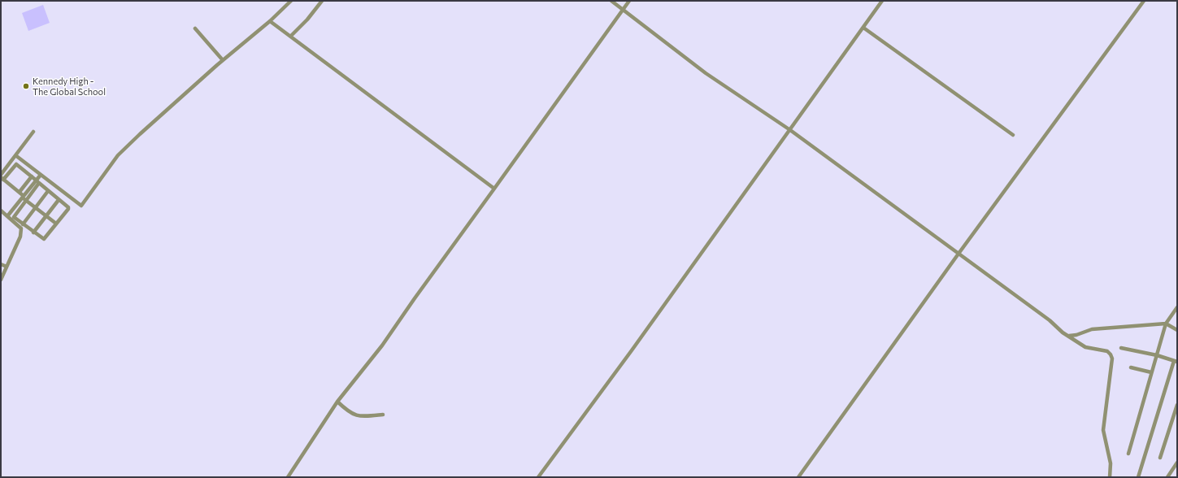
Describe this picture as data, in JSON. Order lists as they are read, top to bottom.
{
  "places": ["Kennedy High - The Global School"]
}
